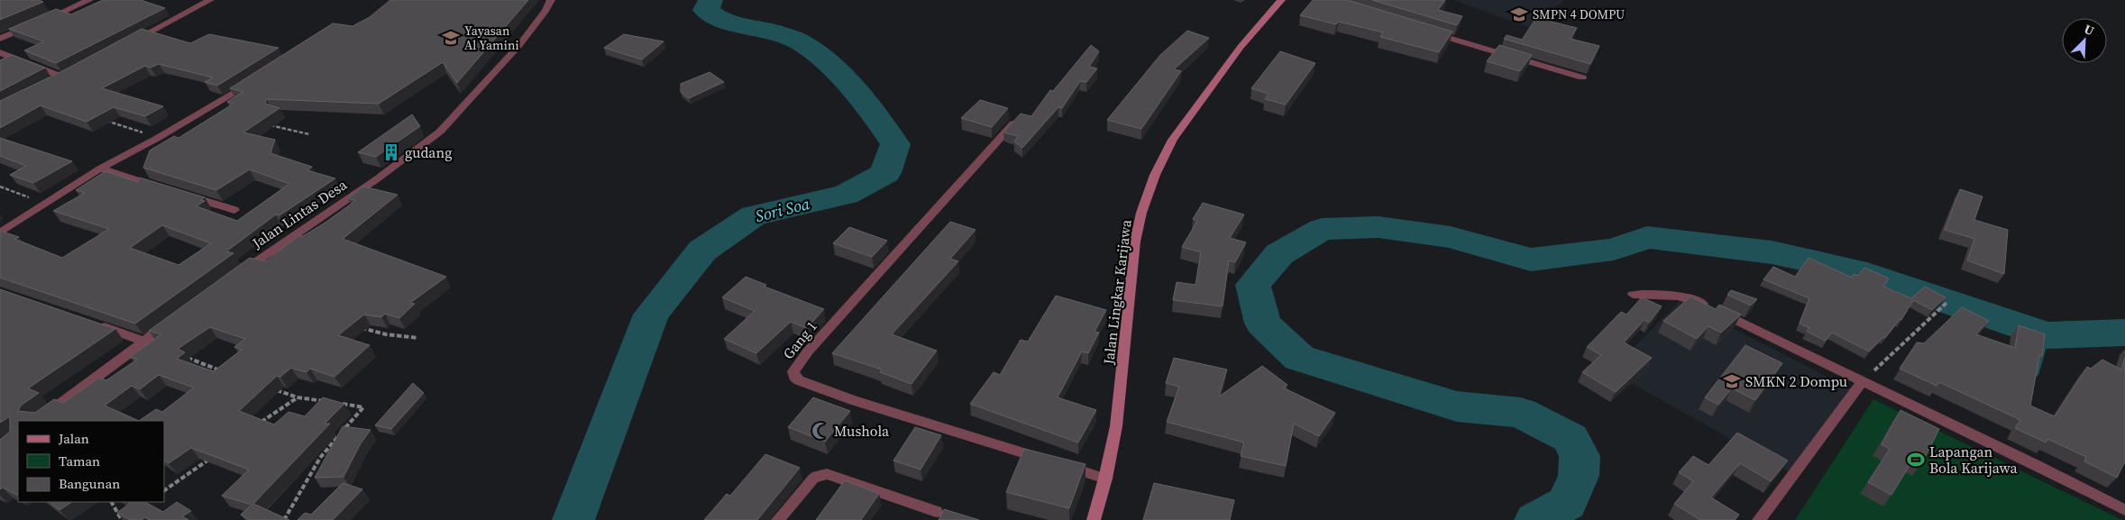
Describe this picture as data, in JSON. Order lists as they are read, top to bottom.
{
  "streets": {
    "main road": ["Jalan Lingkar Karijawa"],
    "street": ["Jalan Lintas Desa", "Gang 1"]
  },
  "crossings": [
    ["Jalan Lingkar Karijawa", "Gang 1"]
  ],
  "water": ["Sori Soa"],
  "places": {
    "school or university": ["SMPN 4 DOMPU", "Yayasan Al Yamini", "SMKN 2 Dompu"],
    "building": ["gudang"],
    "mosque": ["Mushola"],
    "sports": ["Lapangan Bola Karijawa"]
  },
  "legend": ["Jalan", "Taman", "Bangunan"],
  "north": "top right"
}
